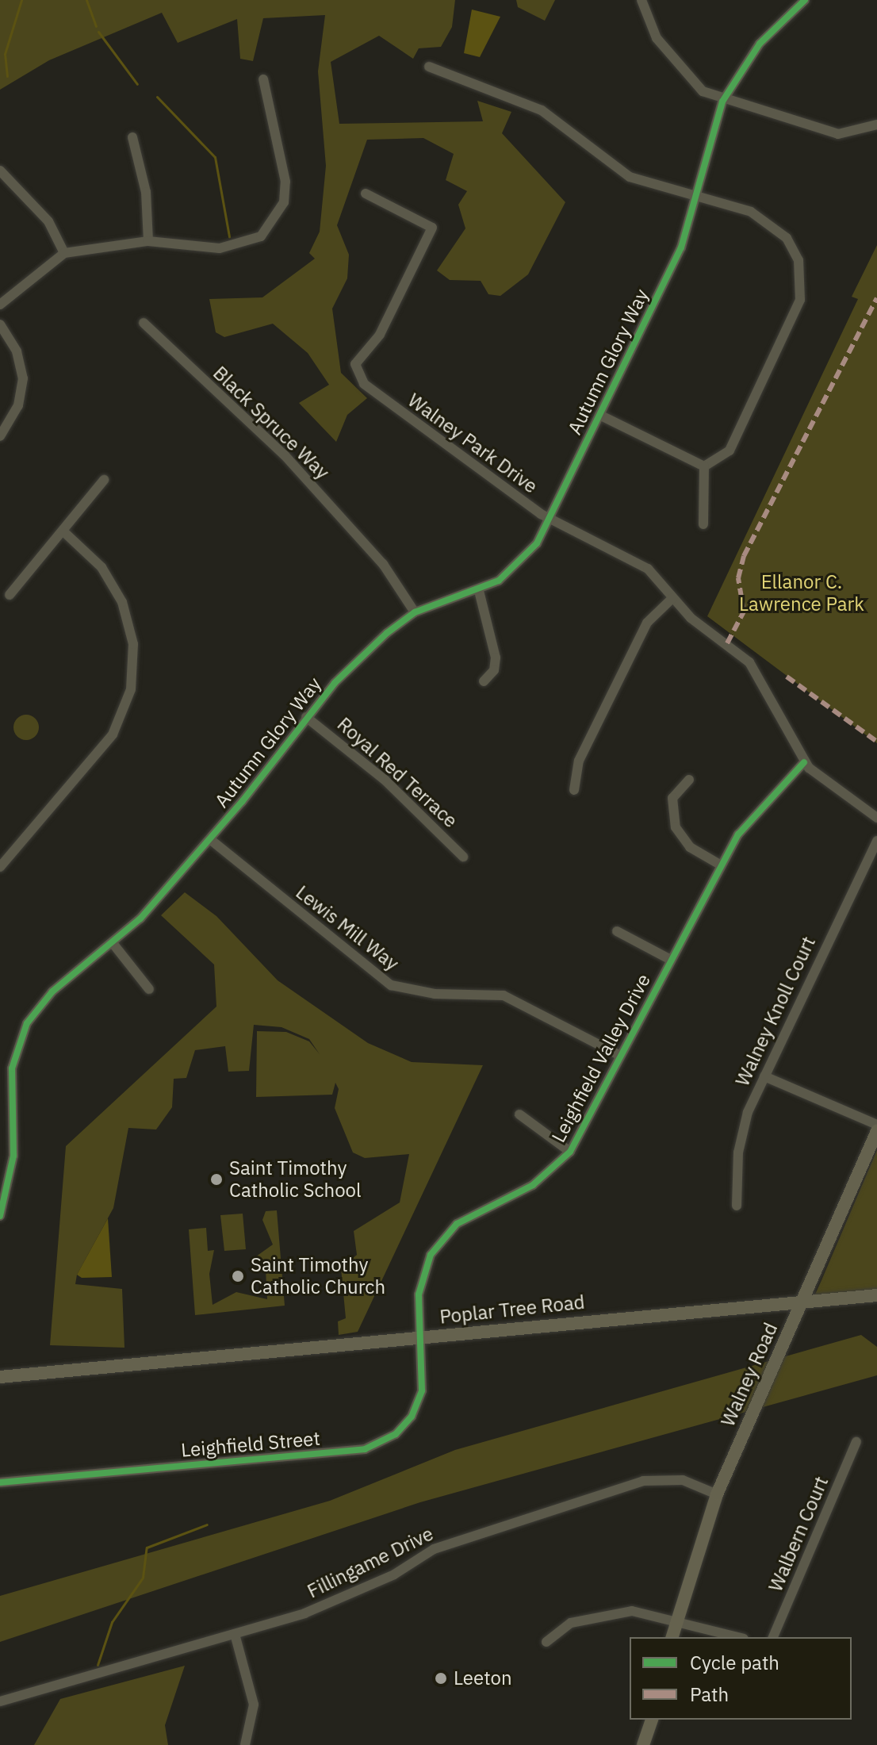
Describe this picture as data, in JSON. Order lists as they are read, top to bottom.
{
  "streets": {
    "main road": ["Poplar Tree Road", "Walney Road"],
    "street": [
      "Autumn Glory Way",
      "Black Spruce Way",
      "Walney Park Drive",
      "Royal Red Terrace",
      "Lewis Mill Way",
      "Walney Knoll Court",
      "Leighfield Valley Drive",
      "Leighfield Street",
      "Walbern Court",
      "Fillingame Drive"
    ]
  },
  "crossings": [
    ["Autumn Glory Way", "Black Spruce Way"],
    ["Autumn Glory Way", "Walney Park Drive"],
    ["Autumn Glory Way", "Royal Red Terrace"],
    ["Autumn Glory Way", "Lewis Mill Way"],
    ["Walney Park Drive", "Leighfield Valley Drive"],
    ["Lewis Mill Way", "Leighfield Valley Drive"],
    ["Leighfield Valley Drive", "Poplar Tree Road"],
    ["Leighfield Valley Drive", "Leighfield Street"],
    ["Poplar Tree Road", "Walney Road"],
    ["Poplar Tree Road", "Leighfield Street"],
    ["Walney Road", "Fillingame Drive"]
  ],
  "parks": ["Ellanor C. Lawrence Park"],
  "places": ["Saint Timothy Catholic School", "Saint Timothy Catholic Church", "Leeton"],
  "legend": ["Cycle path", "Path"]
}
